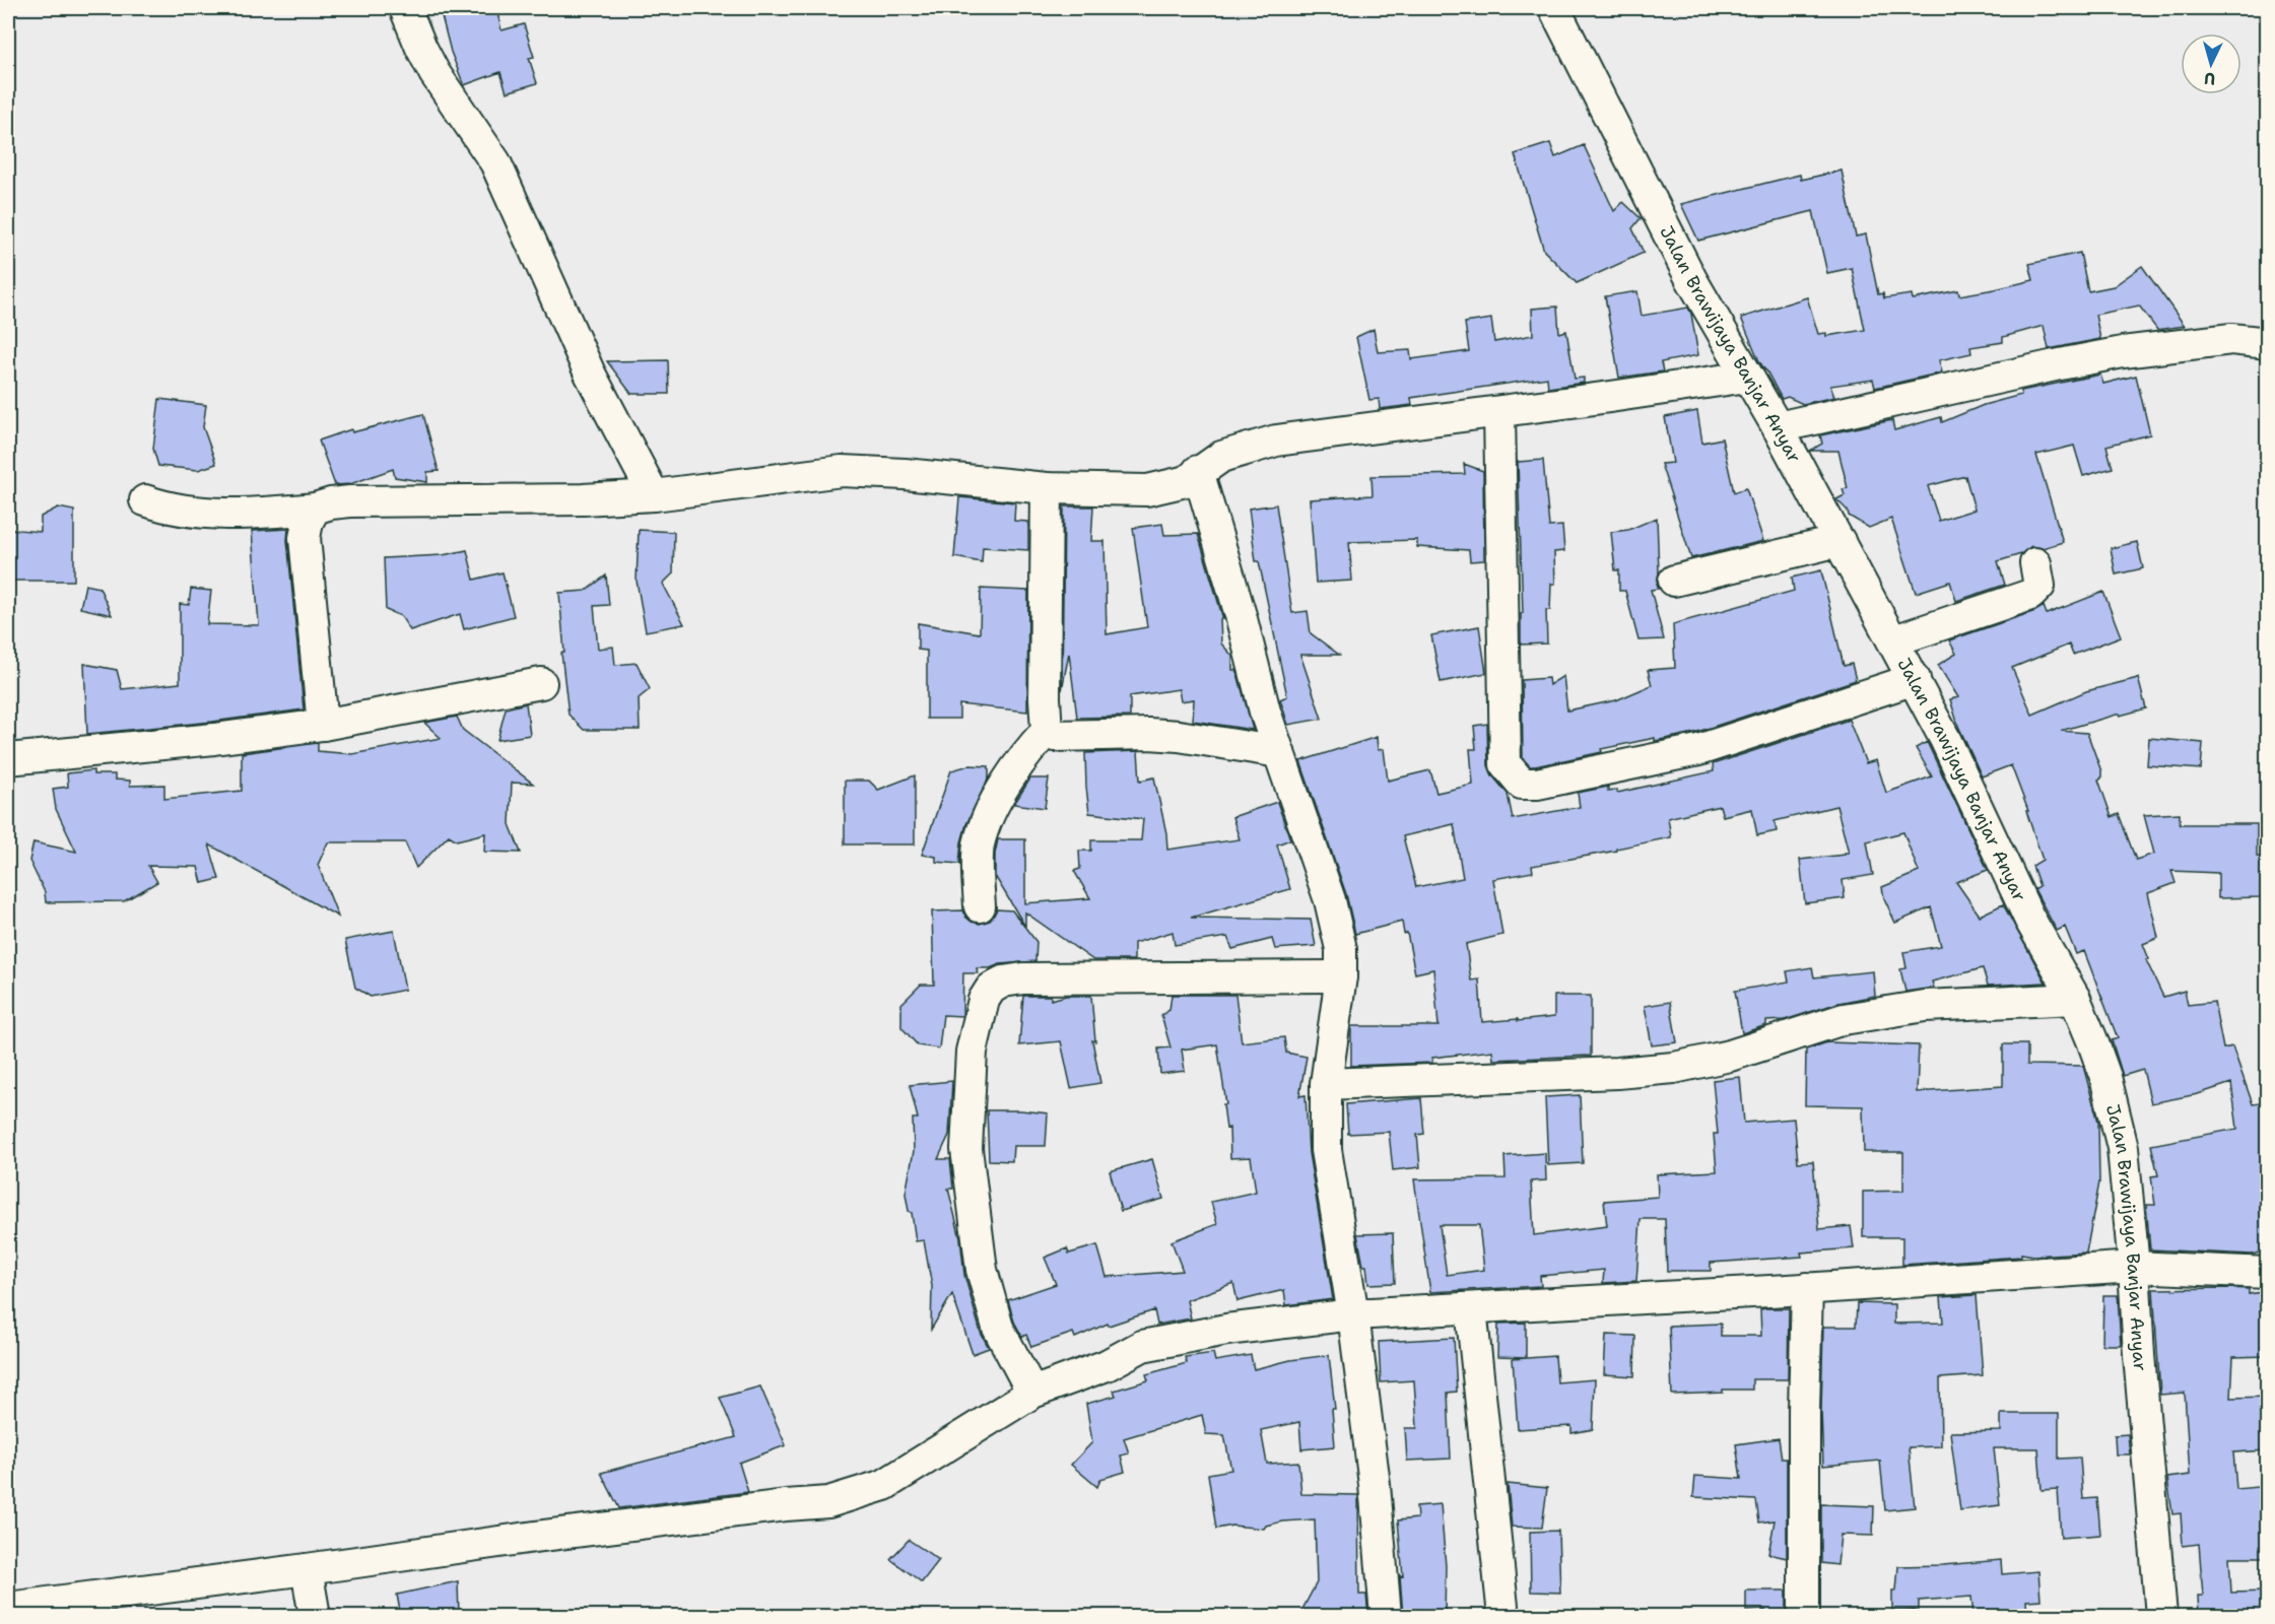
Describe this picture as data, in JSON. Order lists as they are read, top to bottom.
{
  "streets": {
    "street": ["Jalan Brawijaya Banjar Anyar"]
  },
  "north": "bottom"
}
